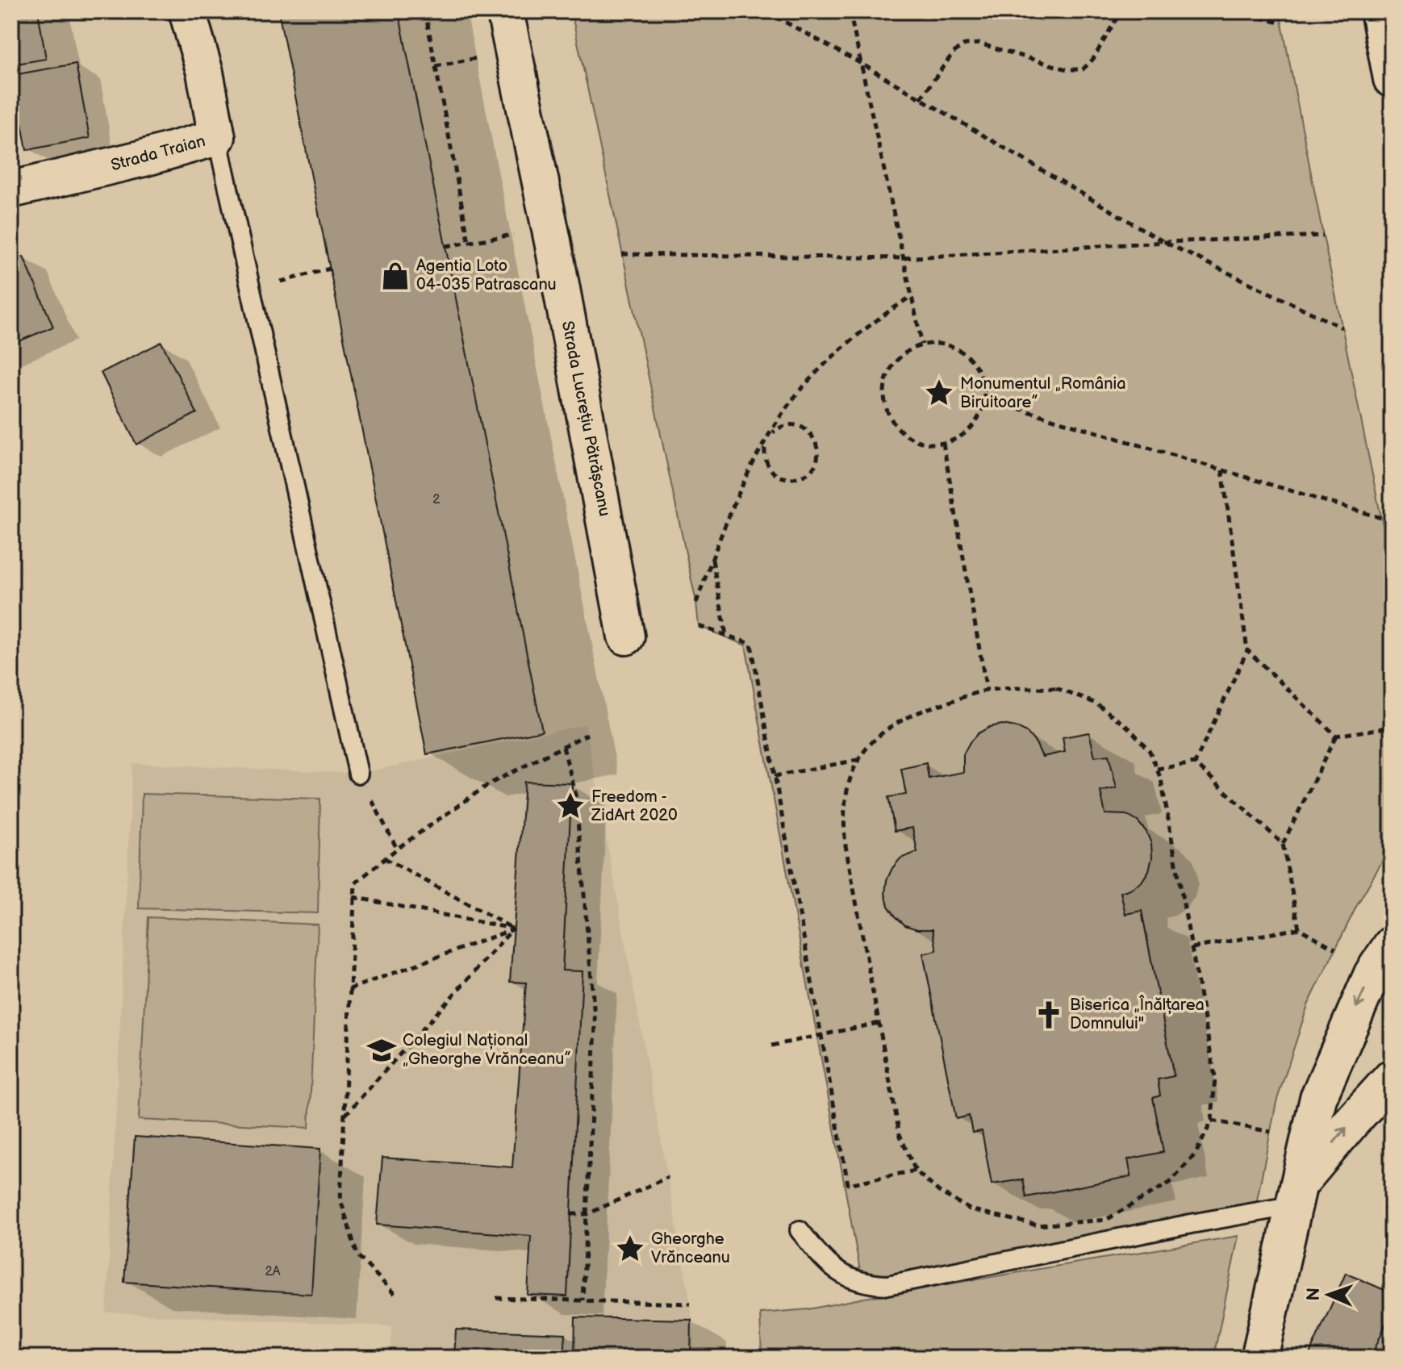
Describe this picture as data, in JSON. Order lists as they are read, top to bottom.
{
  "streets": {
    "street": ["Strada Traian", "Strada Lucrețiu Pătrășcanu"]
  },
  "places": {
    "shop": ["Agentia Loto 04-035 Patrascanu"],
    "place": ["Monumentul „România Biruitoare”", "Freedom - ZidArt 2020", "Gheorghe Vrănceanu"],
    "church": ["Biserica „Înălțarea Domnului\""],
    "school or university": ["Colegiul Național „Gheorghe Vrănceanu”"]
  },
  "house_numbers": ["2", "2A"],
  "north": "left"
}
